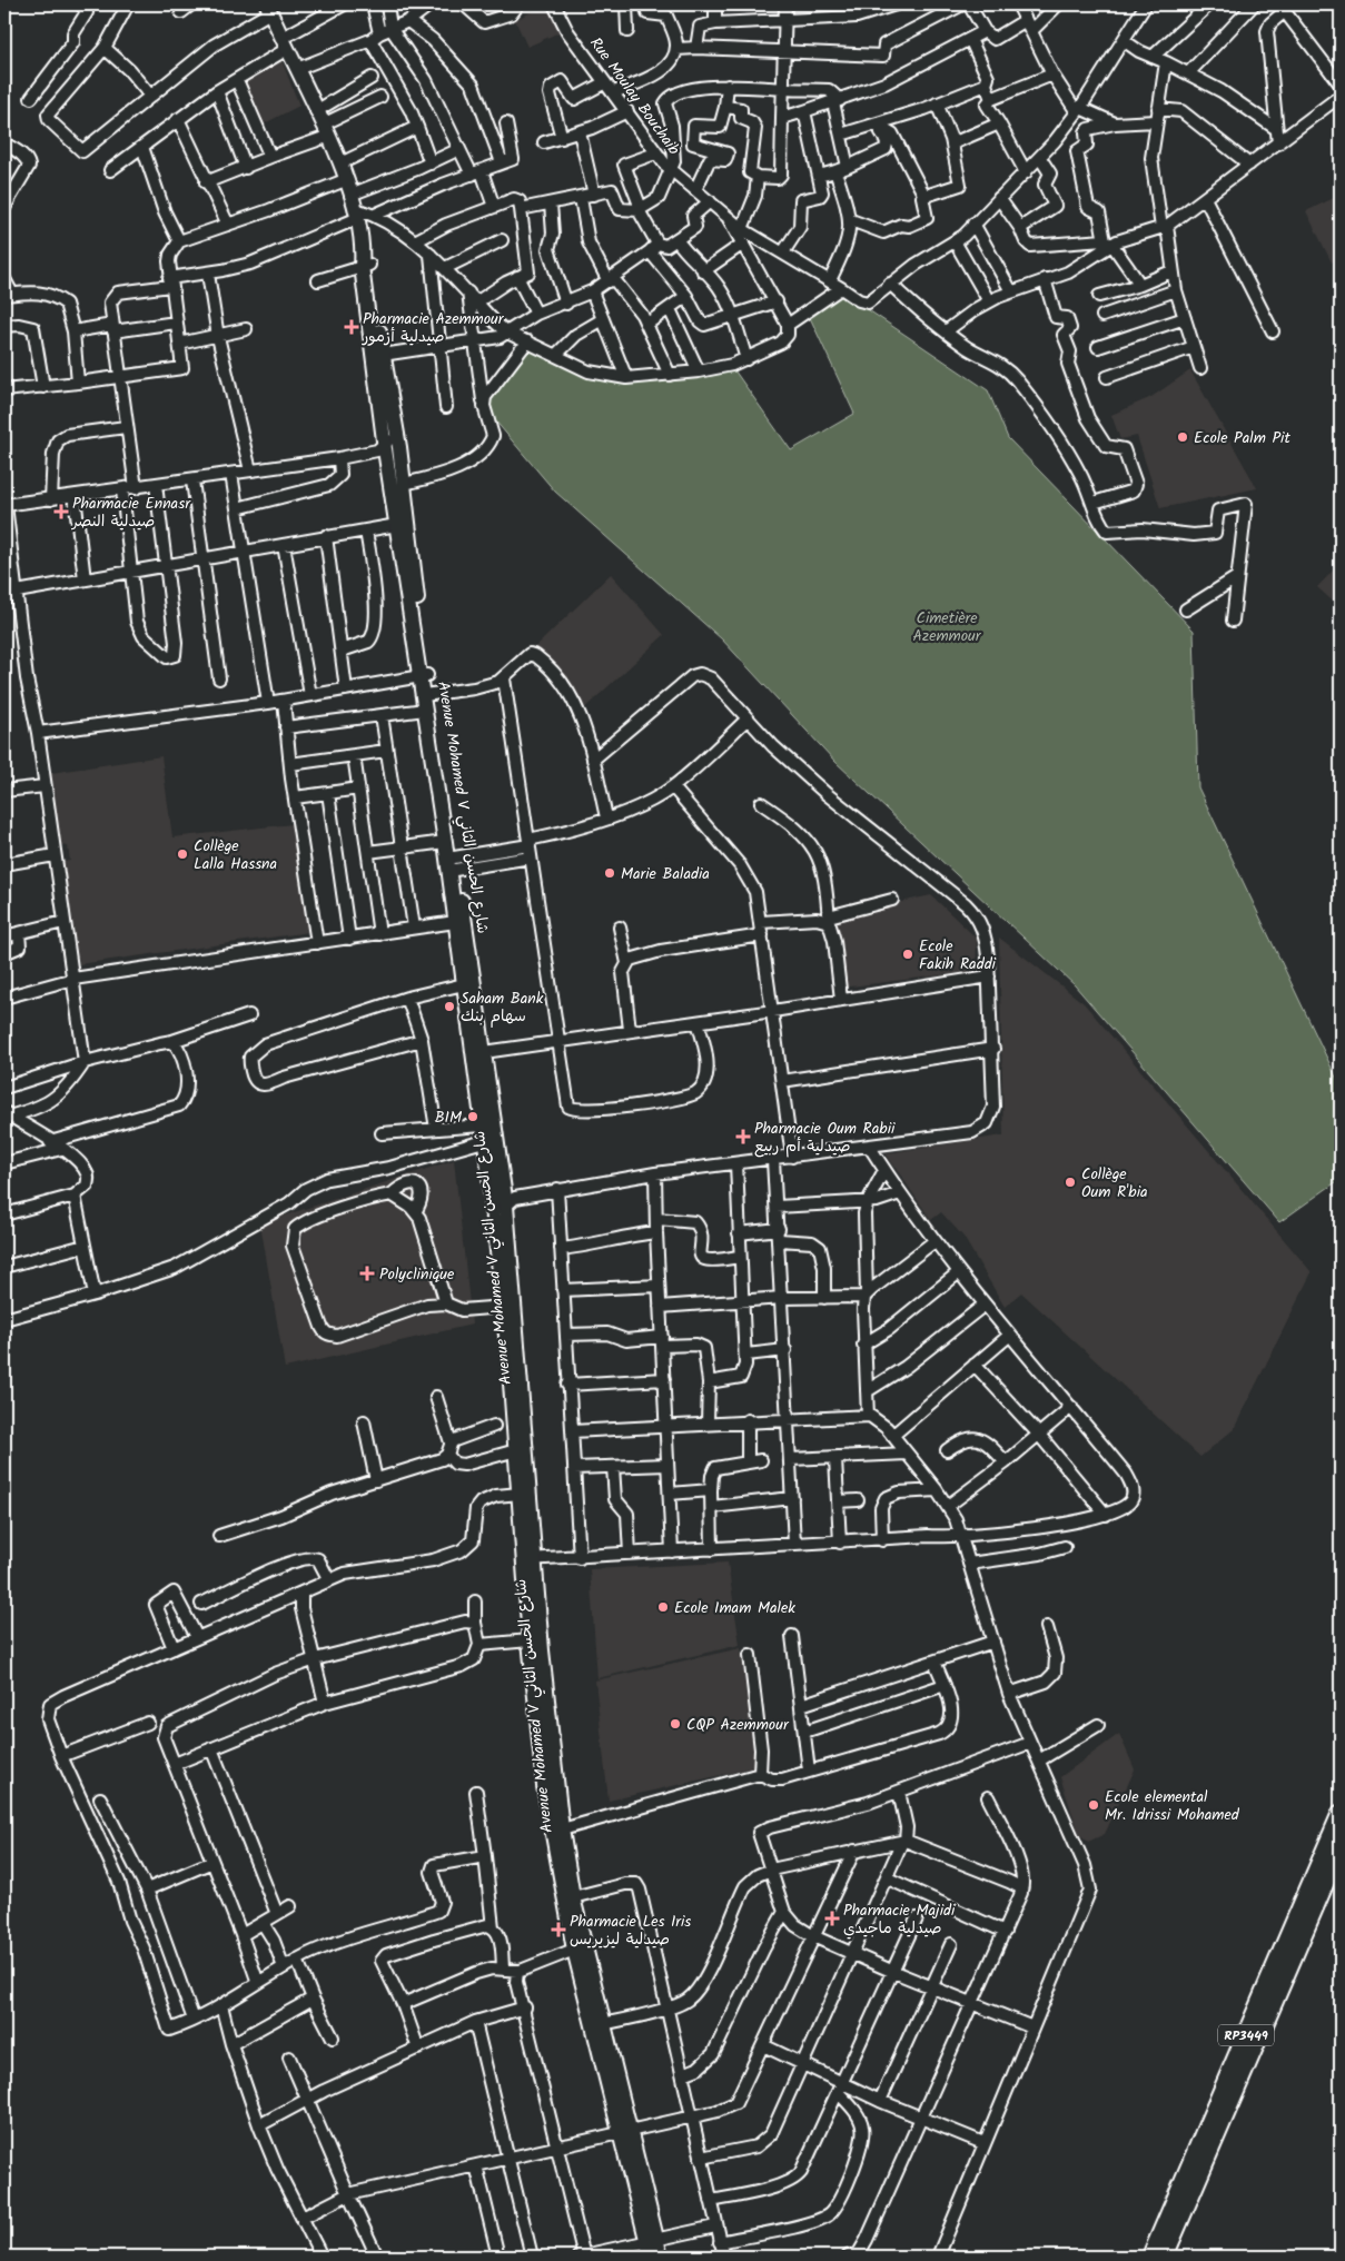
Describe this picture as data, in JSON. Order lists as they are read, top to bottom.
{
  "streets": {
    "highway": ["RP3449"],
    "main road": ["Avenue Mohamed V شارع الحسن الثاني"],
    "street": ["Rue Moulay Bouchaib"]
  },
  "parks": ["Cimetière Azemmour"],
  "places": {
    "health": [
      "Pharmacie Azemmour صيدلية أزمور",
      "Pharmacie Ennasr صيدلية النصر",
      "Pharmacie Oum Rabii صيدلية أم ربيع",
      "Polyclinique",
      "Pharmacie Majidi صيدلية ماجيدي",
      "Pharmacie Les Iris صيدلية ليزيريس"
    ],
    "other": [
      "Ecole Palm Pit",
      "Collège Lalla Hassna",
      "Marie Baladia",
      "Ecole Fakih Raddi",
      "Saham Bank سهام بنك",
      "BIM",
      "Collège Oum R'bia",
      "Ecole Imam Malek",
      "CQP Azemmour",
      "Ecole elemental Mr. Idrissi Mohamed"
    ]
  }
}
